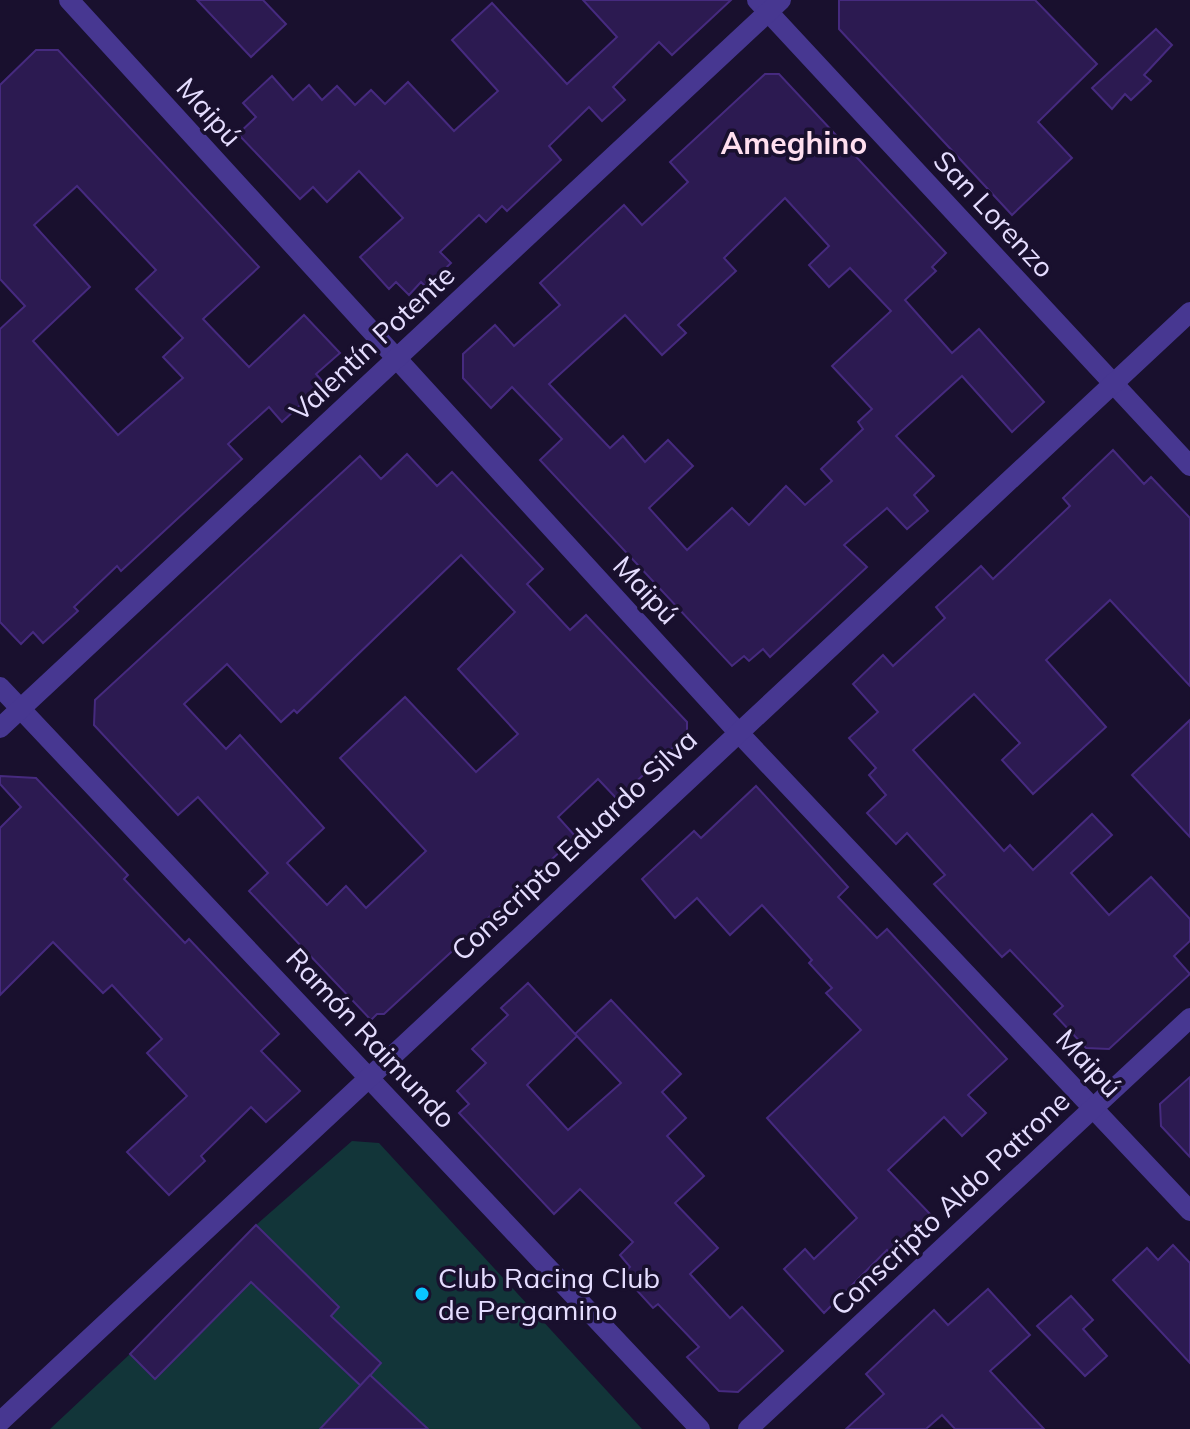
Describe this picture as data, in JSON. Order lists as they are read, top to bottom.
{
  "streets": {
    "street": [
      "Maipú",
      "San Lorenzo",
      "Valentín Potente",
      "Conscripto Eduardo Silva",
      "Ramón Raimundo",
      "Conscripto Aldo Patrone"
    ]
  },
  "crossings": [
    ["Maipú", "Valentín Potente"],
    ["Maipú", "Conscripto Eduardo Silva"],
    ["Maipú", "Conscripto Aldo Patrone"],
    ["San Lorenzo", "Valentín Potente"],
    ["San Lorenzo", "Conscripto Eduardo Silva"],
    ["Valentín Potente", "Ramón Raimundo"],
    ["Conscripto Eduardo Silva", "Ramón Raimundo"]
  ],
  "districts": ["Ameghino"],
  "places": ["Club Racing Club de Pergamino"]
}
